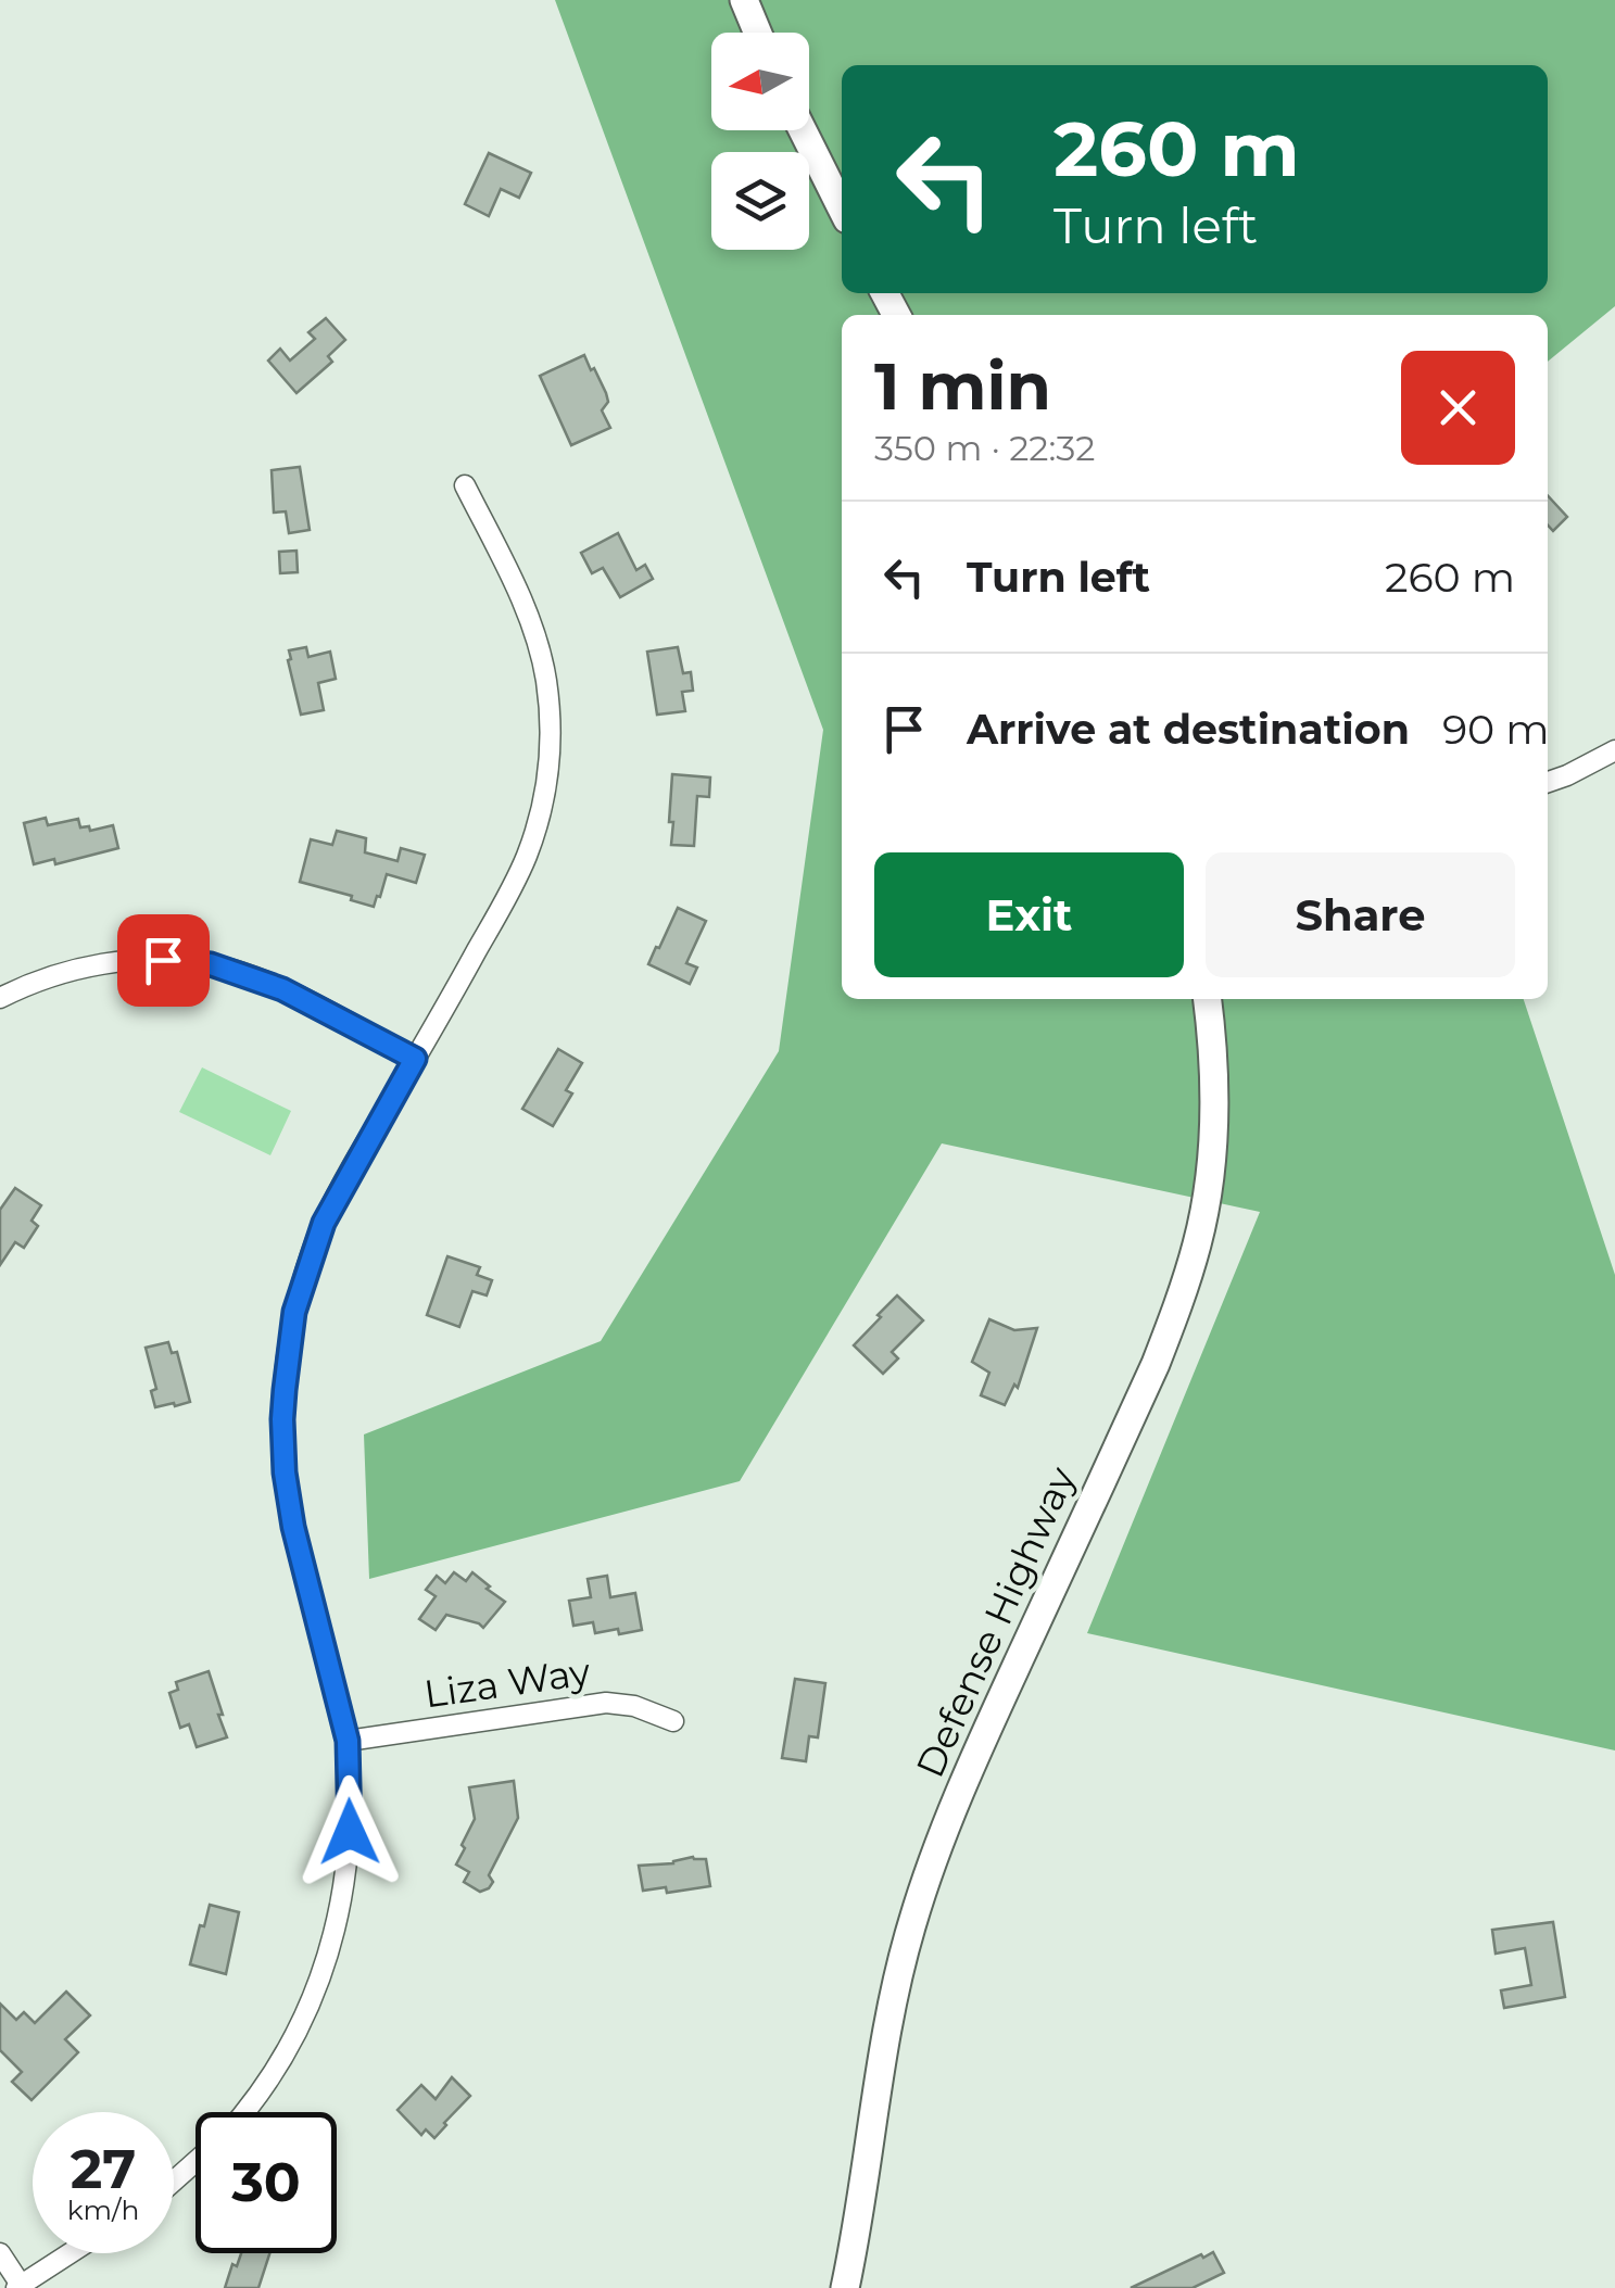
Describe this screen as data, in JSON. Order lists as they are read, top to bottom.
{
  "streets": {
    "main road": ["Defense Highway"],
    "street": ["Liza Way"]
  },
  "north": "left",
  "page": {
    "turn": ["260 m", "Turn left"],
    "heading": ["1 min", "350 m · 22:32"],
    "list": [
      {
        "name": "Turn left",
        "value": "260 m"
      },
      {
        "name": "Arrive at destination",
        "value": "90 m"
      }
    ],
    "buttons": ["Exit", "Share"],
    "speed": "27 km/h",
    "limit": "30"
  }
}
